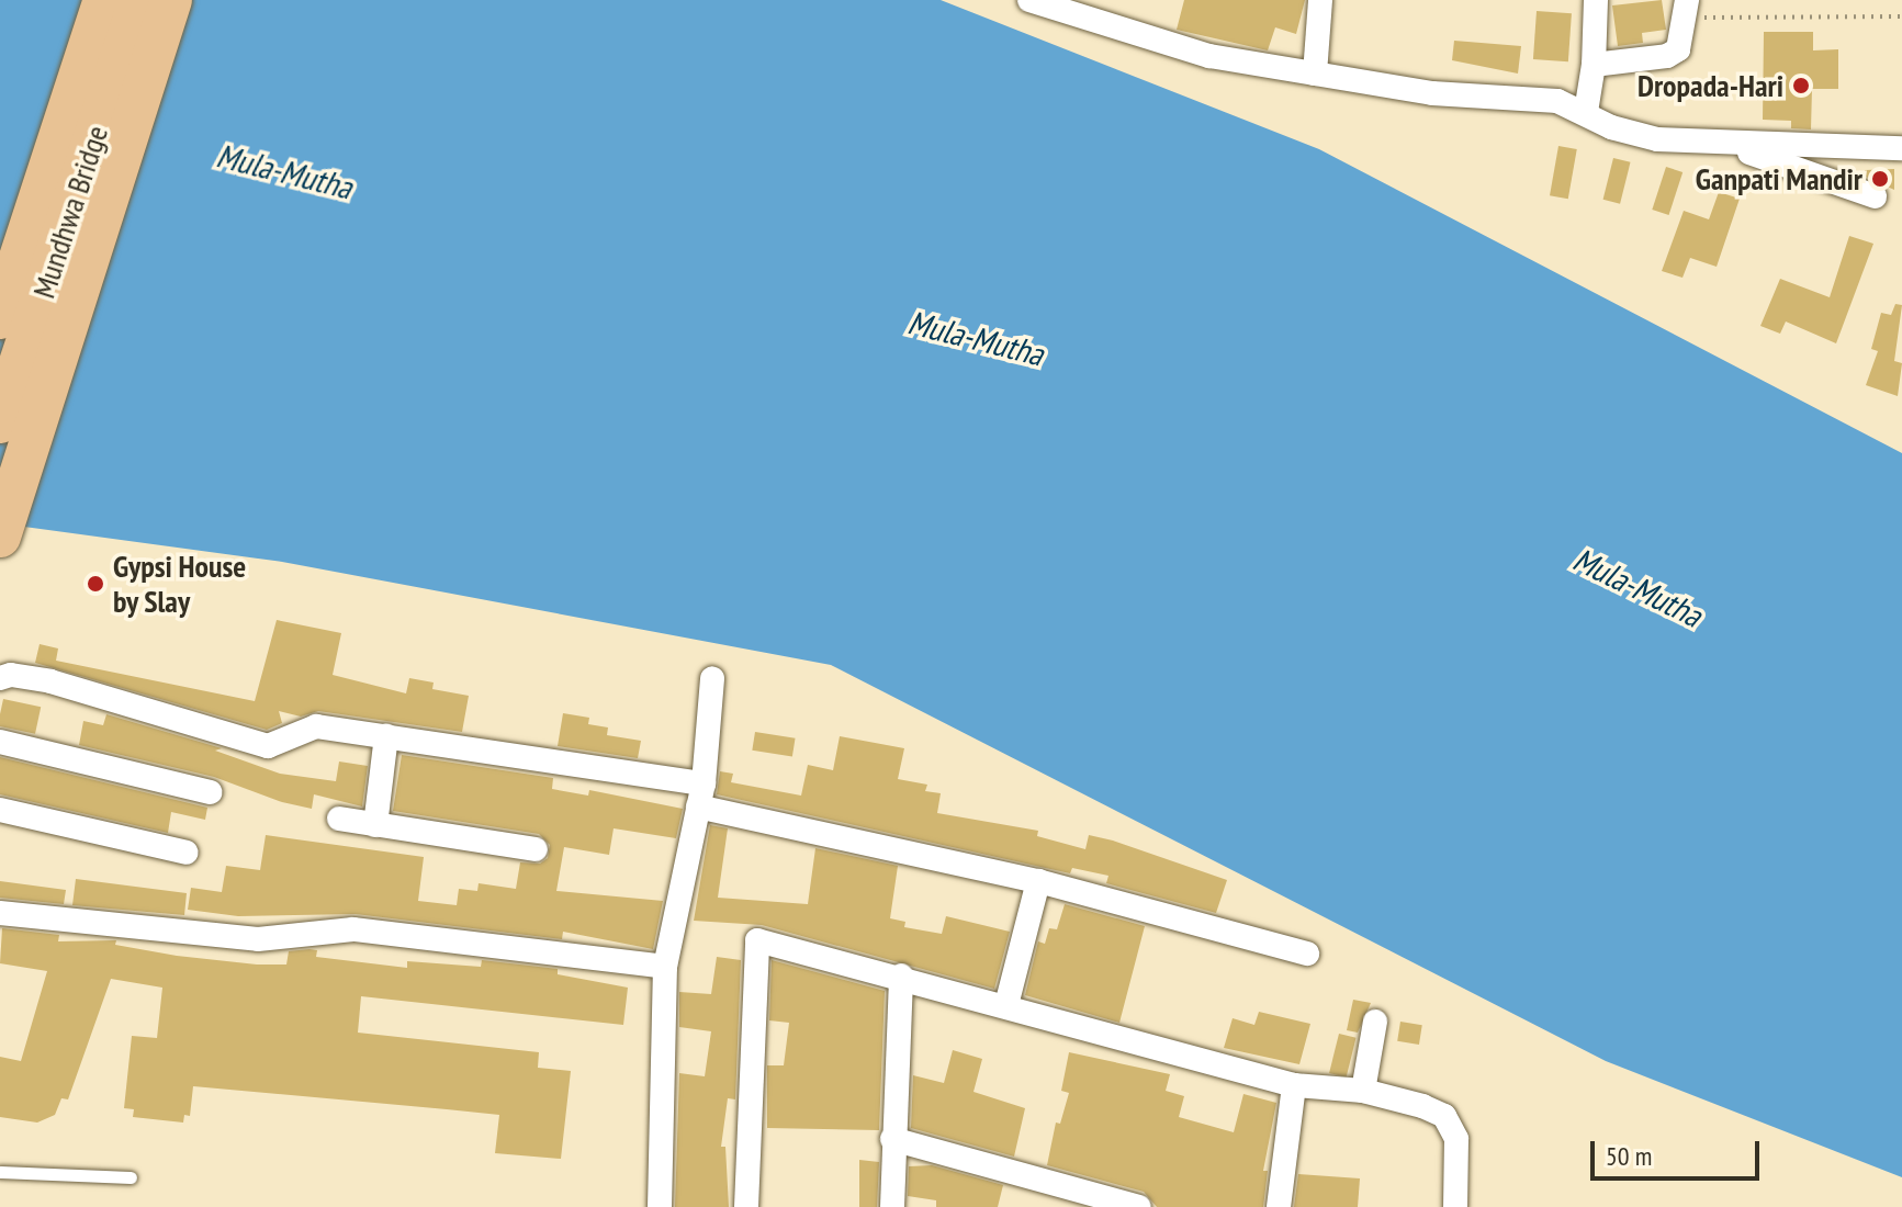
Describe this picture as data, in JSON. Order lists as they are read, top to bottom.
{
  "streets": {
    "highway": ["Mundhwa Bridge"]
  },
  "water": ["Mula-Mutha"],
  "places": ["Dropada-Hari", "Ganpati Mandir", "Gypsi House by Slay"],
  "scale_bar": "50 m"
}
